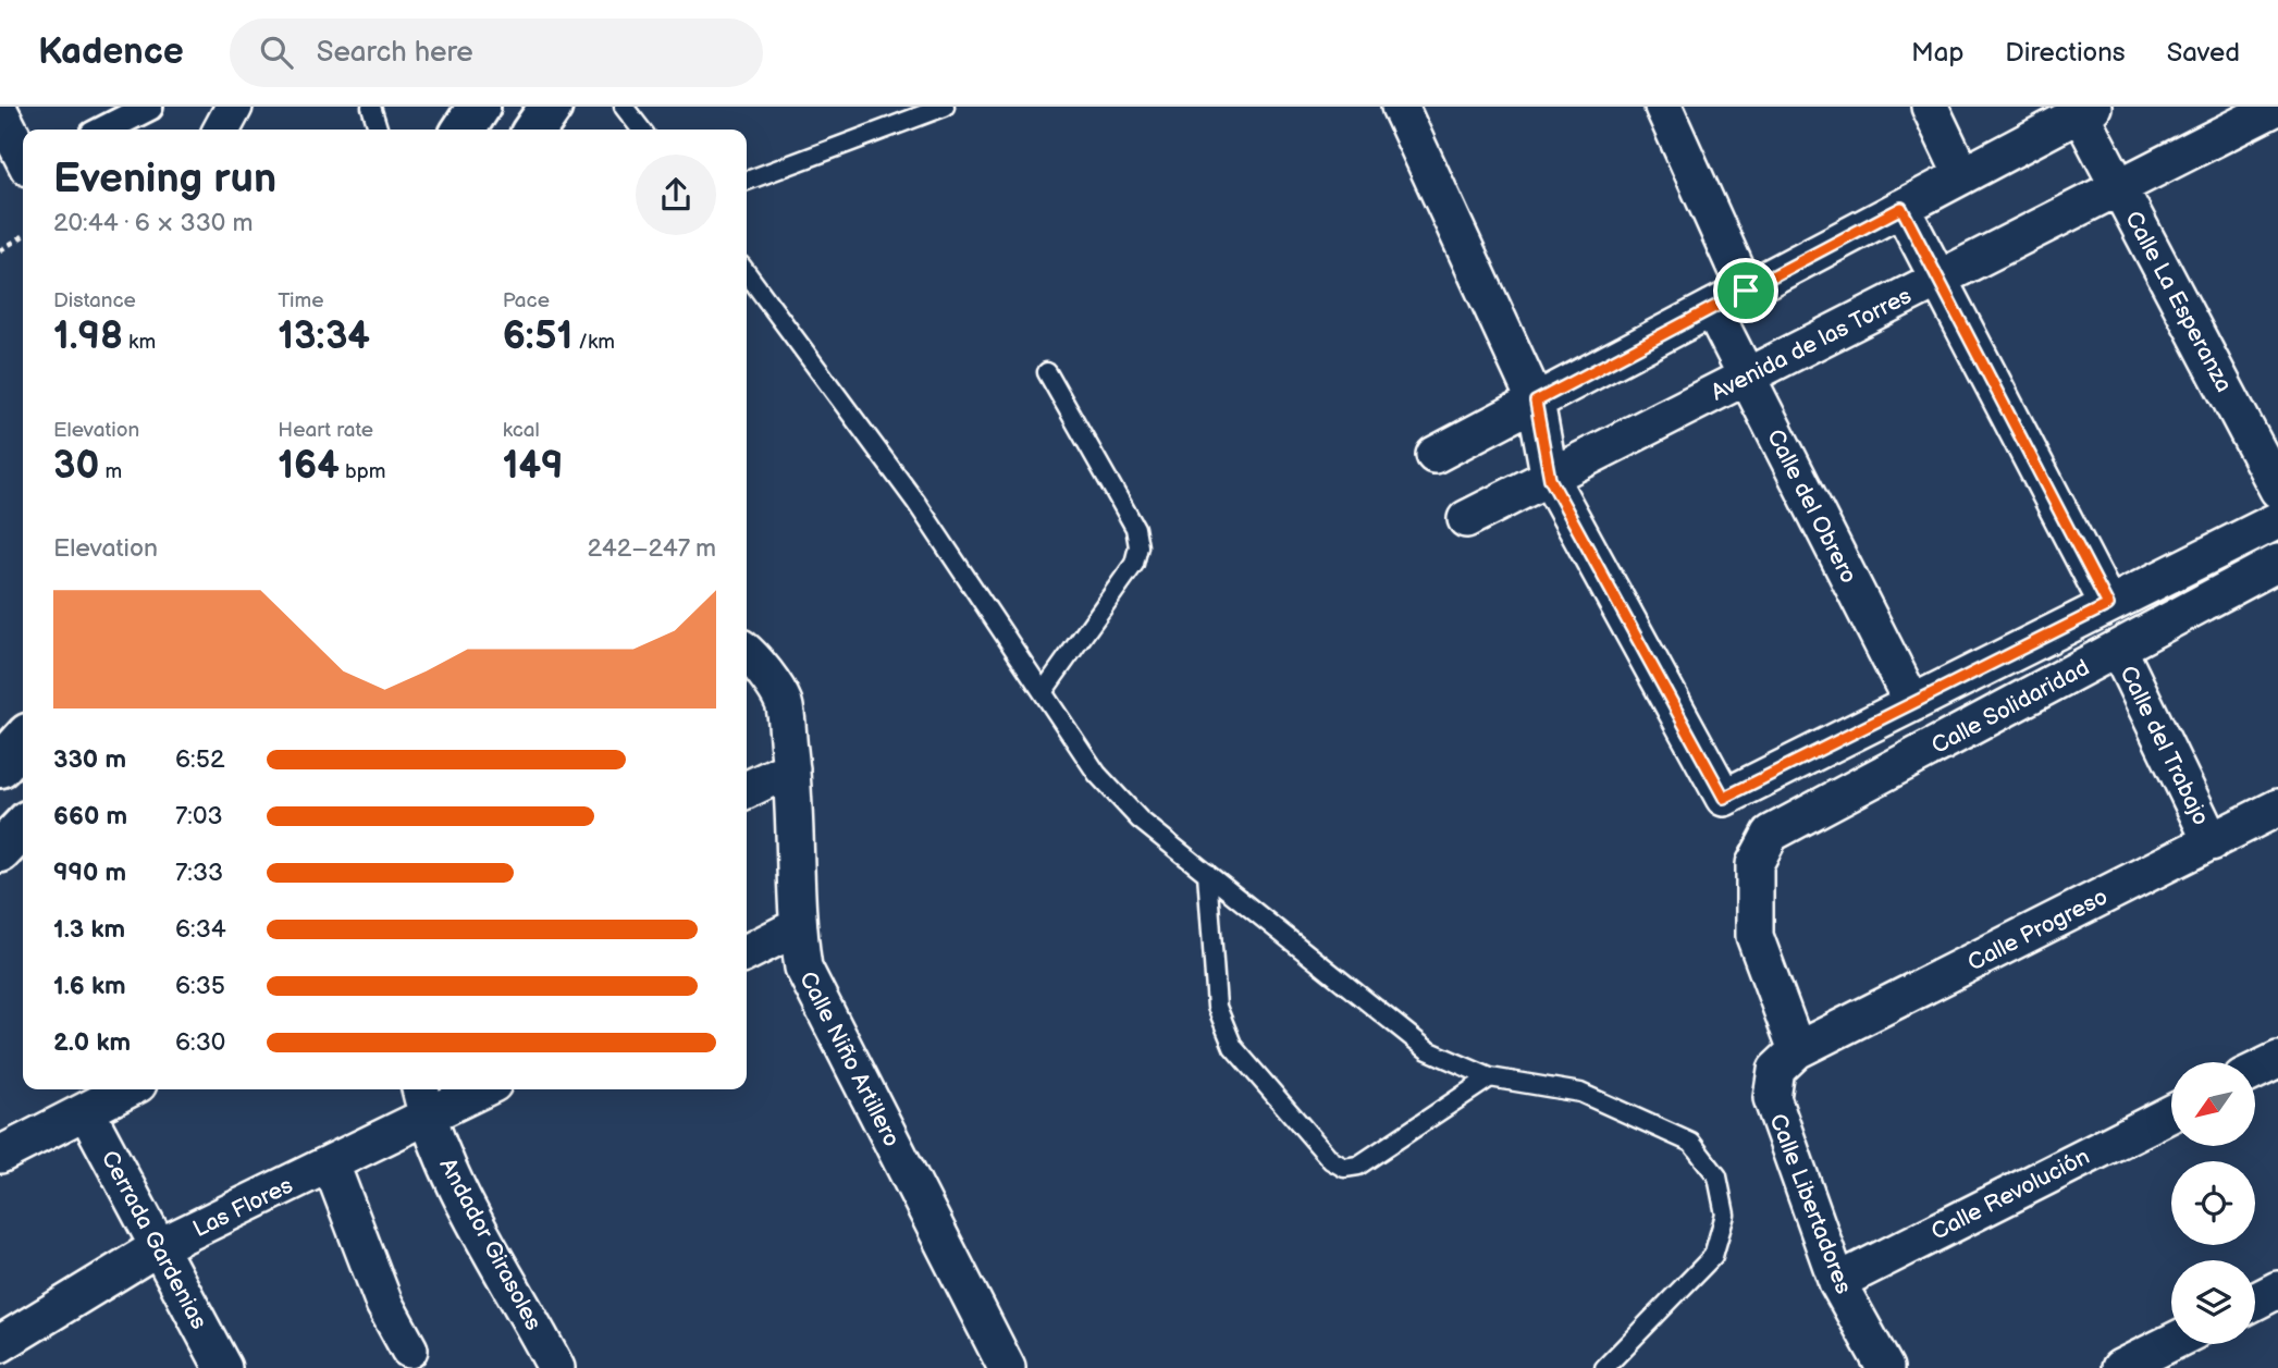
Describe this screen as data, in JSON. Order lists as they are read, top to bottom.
{
  "streets": {
    "street": [
      "Calle La Esperanza",
      "Avenida de las Torres",
      "Calle del Obrero",
      "Calle Solidaridad",
      "Calle del Trabajo",
      "Calle Progreso",
      "Calle Niño Artillero",
      "Calle Revolución",
      "Calle Libertadores",
      "Las Flores",
      "Cerrada Gardenias",
      "Andador Girasoles"
    ]
  },
  "crossings": [
    ["Calle La Esperanza", "Avenida de las Torres"],
    ["Avenida de las Torres", "Calle del Obrero"],
    ["Avenida de las Torres", "Calle Solidaridad"],
    ["Calle del Obrero", "Calle Solidaridad"],
    ["Calle Solidaridad", "Calle del Trabajo"],
    ["Calle Solidaridad", "Calle Progreso"],
    ["Calle Solidaridad", "Calle Libertadores"],
    ["Calle del Trabajo", "Calle Progreso"],
    ["Calle Progreso", "Calle Libertadores"],
    ["Calle Revolución", "Calle Libertadores"],
    ["Las Flores", "Cerrada Gardenias"],
    ["Las Flores", "Andador Girasoles"]
  ],
  "north": "bottom left",
  "page": {
    "header": "Kadence",
    "search": "Search here",
    "nav": ["Map", "Directions", "Saved"],
    "heading": ["Evening run", "20:44 · 6 × 330 m"],
    "stats": [
      ["Distance", "1.98 km"],
      ["Time", "13:34"],
      ["Pace", "6:51 /km"],
      ["Elevation", "30 m"],
      ["Heart rate", "164 bpm"],
      ["kcal", "149"]
    ],
    "chart": ["Elevation", "242–247 m"],
    "list": [
      {
        "name": "330 m",
        "note": "6:52"
      },
      {
        "name": "660 m",
        "note": "7:03"
      },
      {
        "name": "990 m",
        "note": "7:33"
      },
      {
        "name": "1.3 km",
        "note": "6:34"
      },
      {
        "name": "1.6 km",
        "note": "6:35"
      },
      {
        "name": "2.0 km",
        "note": "6:30"
      }
    ]
  }
}
